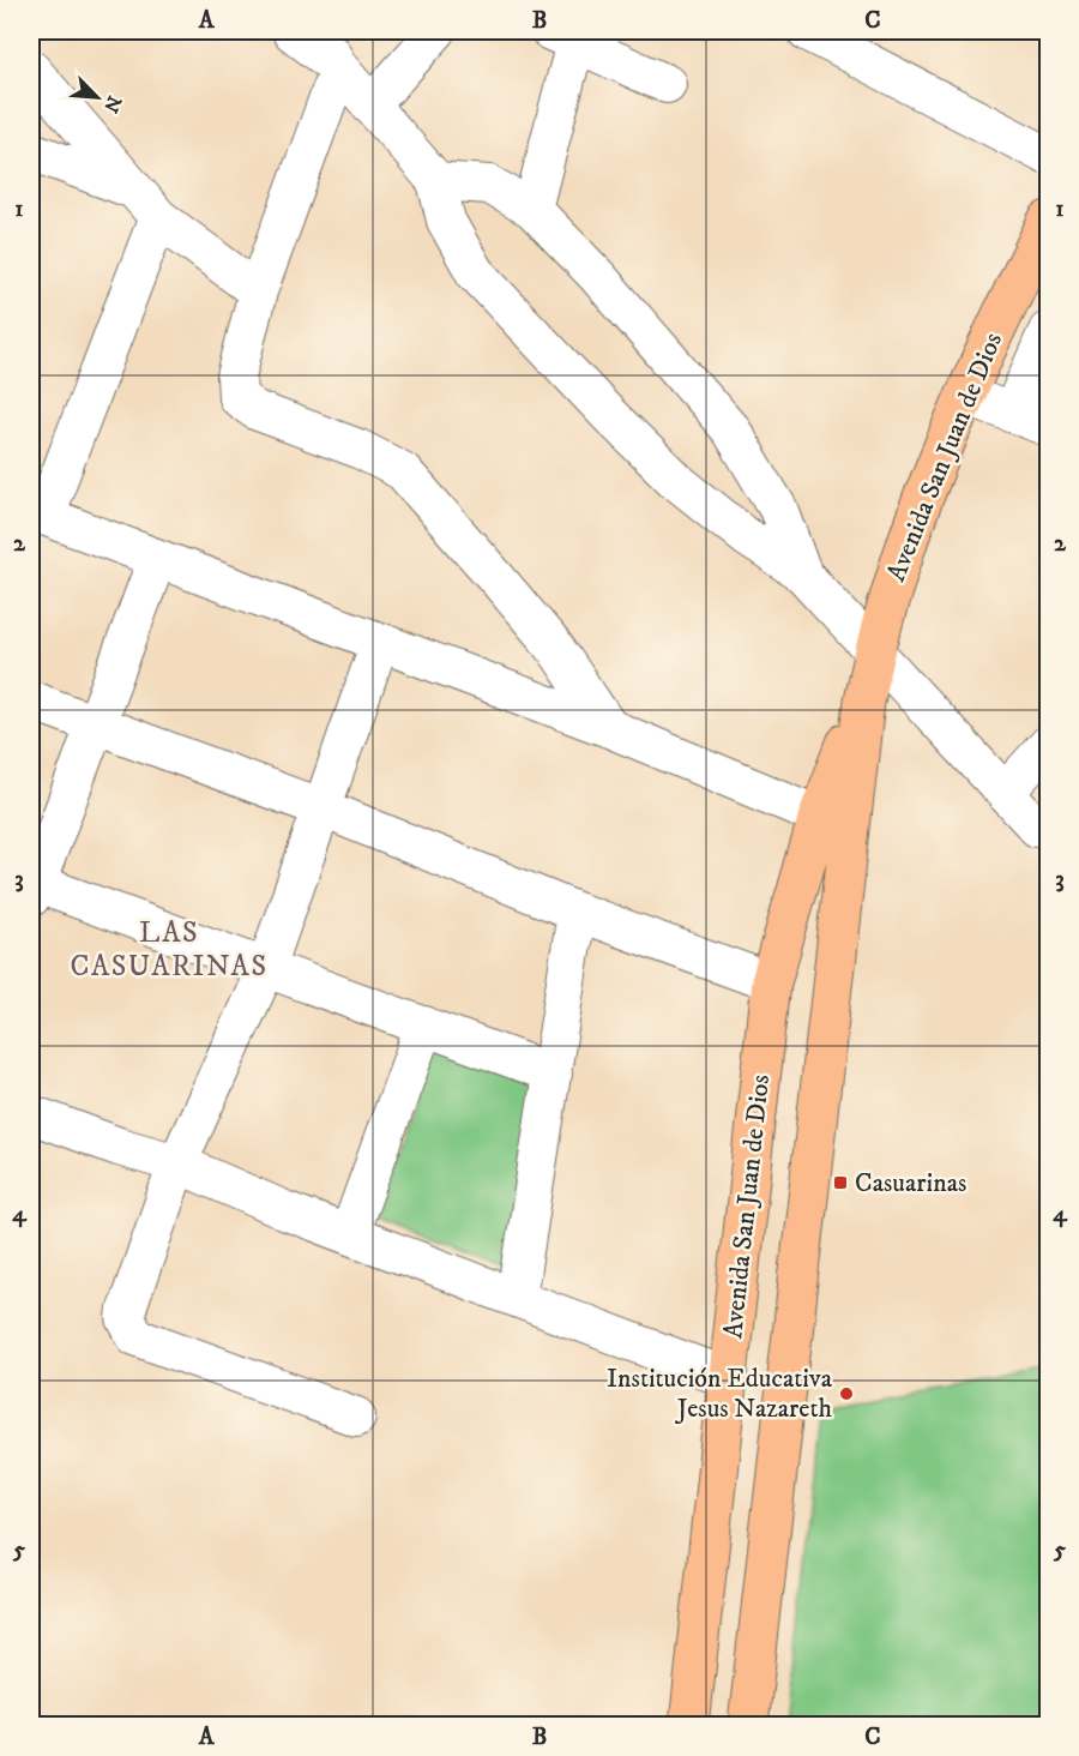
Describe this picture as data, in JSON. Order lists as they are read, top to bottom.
{
  "streets": {
    "main road": ["Avenida San Juan de Dios"]
  },
  "districts": ["LAS CASUARINAS"],
  "places": {
    "transit": ["Casuarinas"],
    "other": ["Institución Educativa Jesus Nazareth"]
  },
  "north": "bottom right",
  "grid": {
    "columns": ["A", "B", "C"],
    "rows": [
      "1",
      "2",
      "3",
      "4",
      "5"
    ]
  }
}
